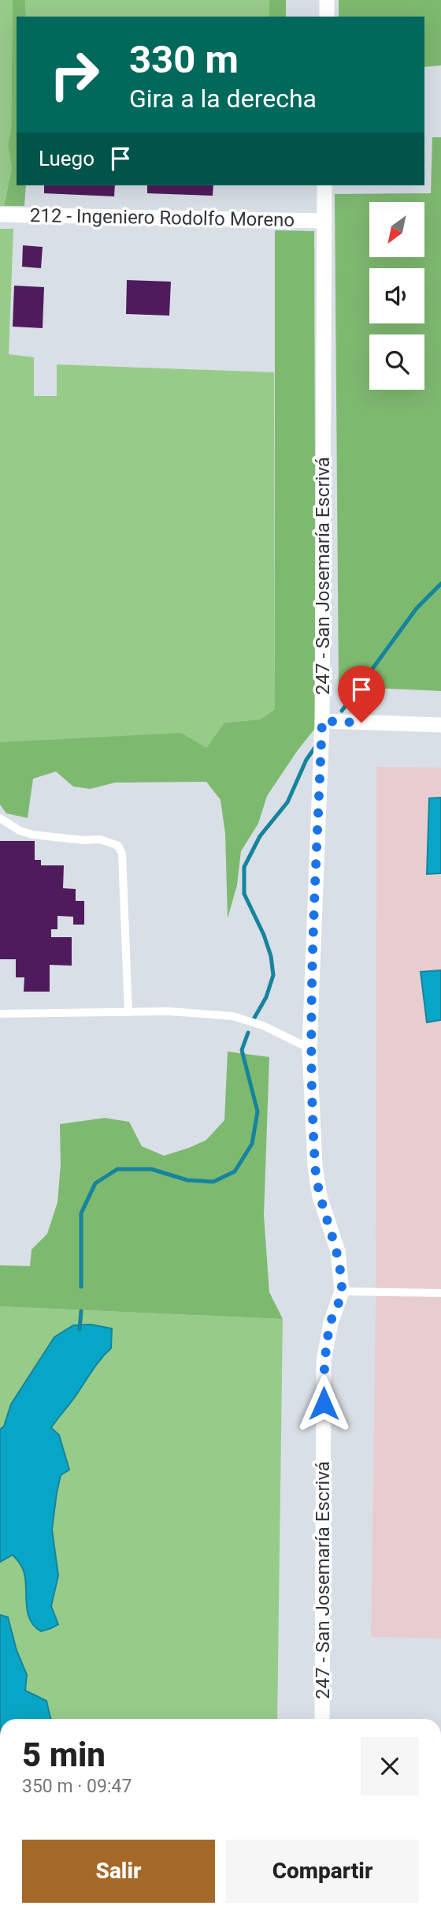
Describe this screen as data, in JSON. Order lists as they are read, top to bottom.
{
  "streets": {
    "street": ["212 - Ingeniero Rodolfo Moreno", "247 - San Josemaría Escrivá"]
  },
  "crossings": [
    ["212 - Ingeniero Rodolfo Moreno", "247 - San Josemaría Escrivá"]
  ],
  "north": "bottom left",
  "page": {
    "turn": ["330 m", "Gira a la derecha"],
    "then": "Luego",
    "heading": ["5 min", "350 m · 09:47"],
    "buttons": ["Salir", "Compartir"]
  }
}
